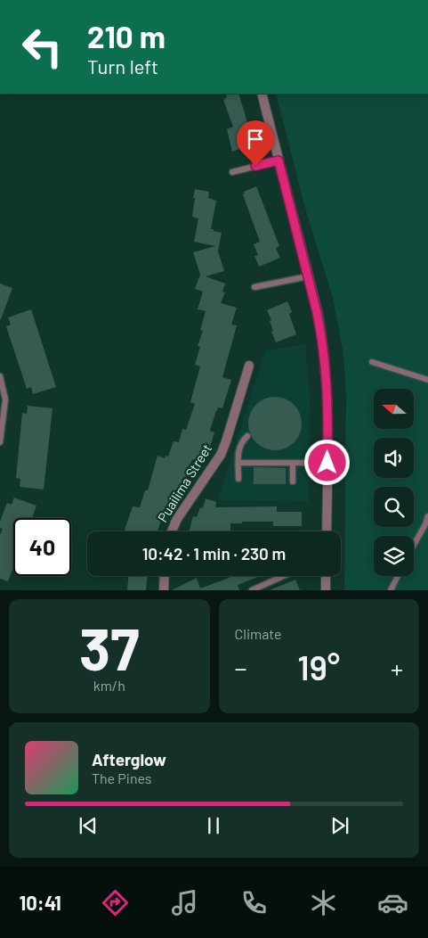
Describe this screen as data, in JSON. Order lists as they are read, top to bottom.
{
  "streets": {
    "street": ["Puailima Street"]
  },
  "north": "left",
  "page": {
    "turn": ["210 m", "Turn left"],
    "limit": "40",
    "trip": "10:42 · 1 min · 230 m",
    "tile": [
      ["37", "km/h"],
      "Climate"
    ],
    "heat": ["−", "19°", "+"],
    "song": ["Afterglow", "The Pines"],
    "tabs": "10:41"
  }
}
